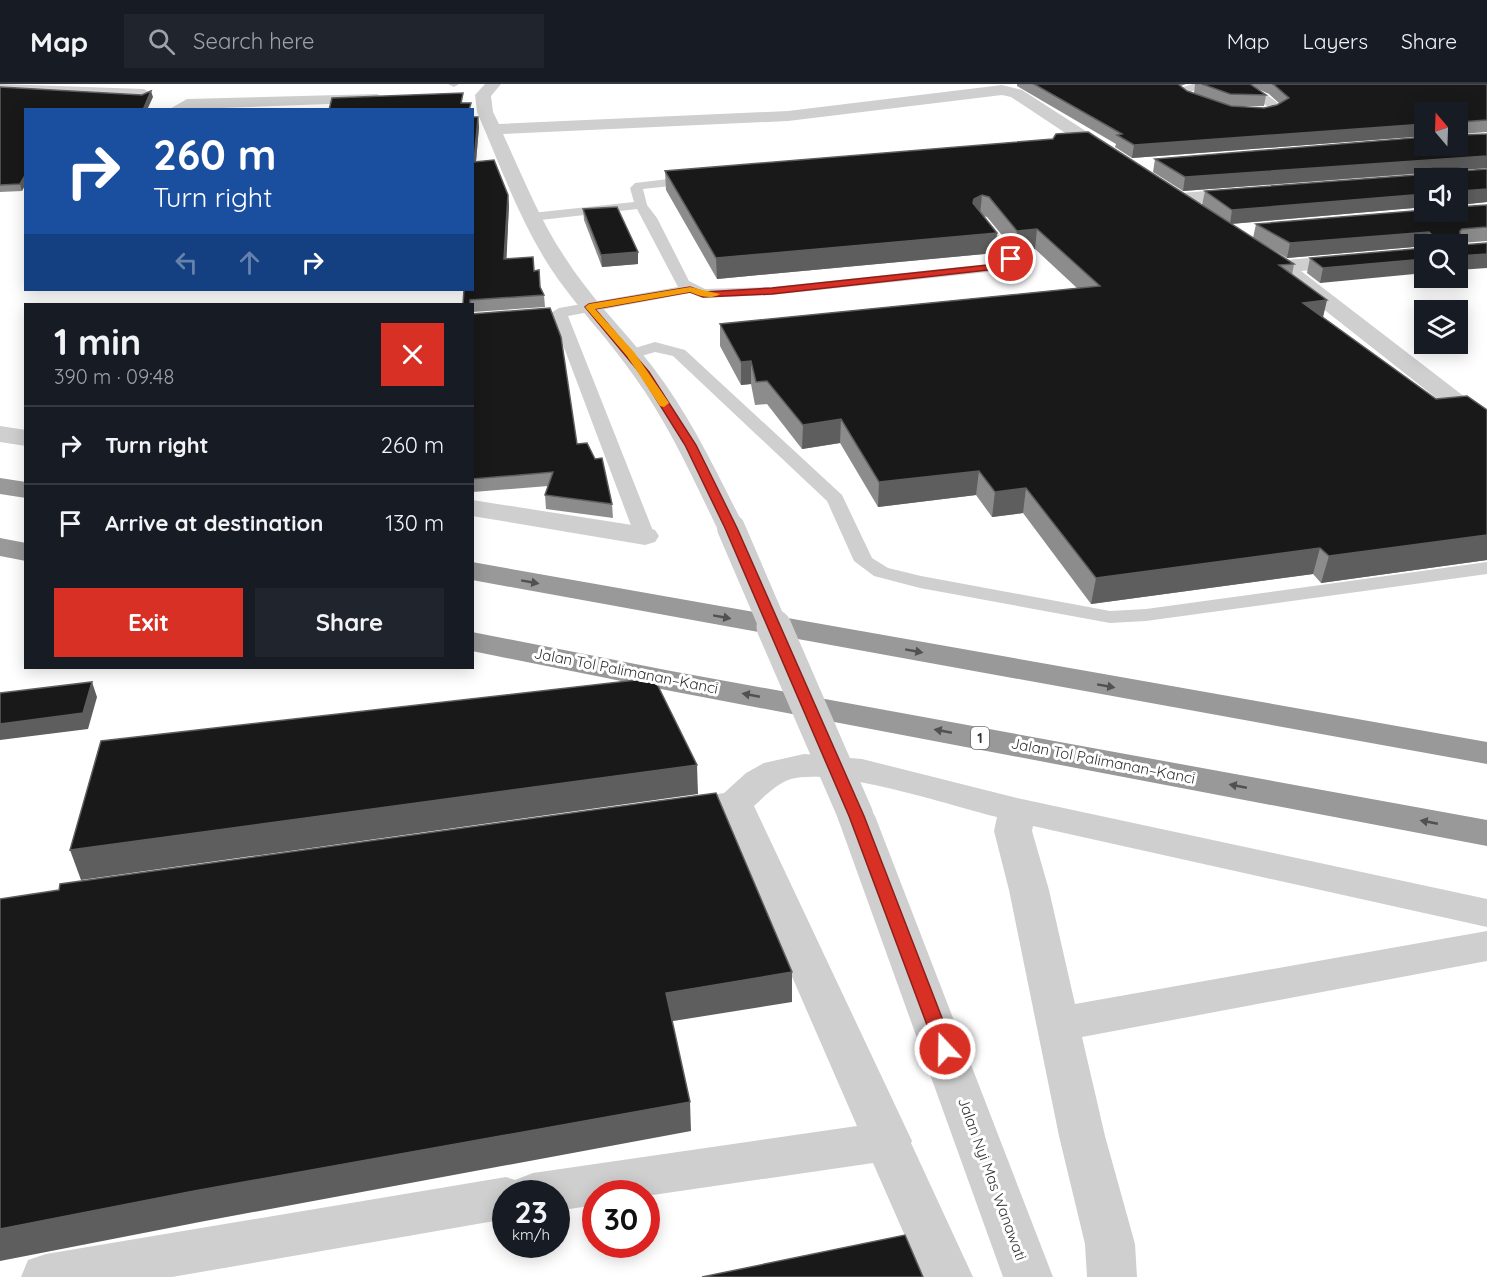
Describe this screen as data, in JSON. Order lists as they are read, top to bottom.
{
  "streets": {
    "highway": ["Jalan Tol Palimanan–Kanci", "1"],
    "street": ["Jalan Nyi Mas Wanawati"]
  },
  "north": "top",
  "page": {
    "header": "Map",
    "search": "Search here",
    "nav": ["Map", "Layers", "Share"],
    "turn": ["260 m", "Turn right"],
    "heading": ["1 min", "390 m · 09:48"],
    "list": [
      {
        "name": "Turn right",
        "value": "260 m"
      },
      {
        "name": "Arrive at destination",
        "value": "130 m"
      }
    ],
    "buttons": ["Exit", "Share"],
    "speed": "23 km/h",
    "limit": "30"
  }
}
